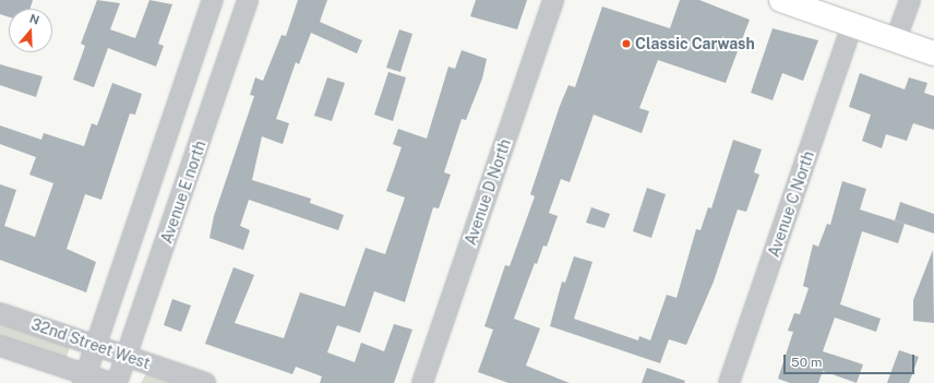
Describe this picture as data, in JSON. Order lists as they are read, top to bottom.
{
  "streets": {
    "street": [
      "Avenue E north",
      "Avenue D North",
      "Avenue C North",
      "32nd Street West"
    ]
  },
  "crossings": [
    ["Avenue E north", "32nd Street West"]
  ],
  "places": ["Classic Carwash"],
  "scale_bar": "50 m",
  "north": "top"
}
